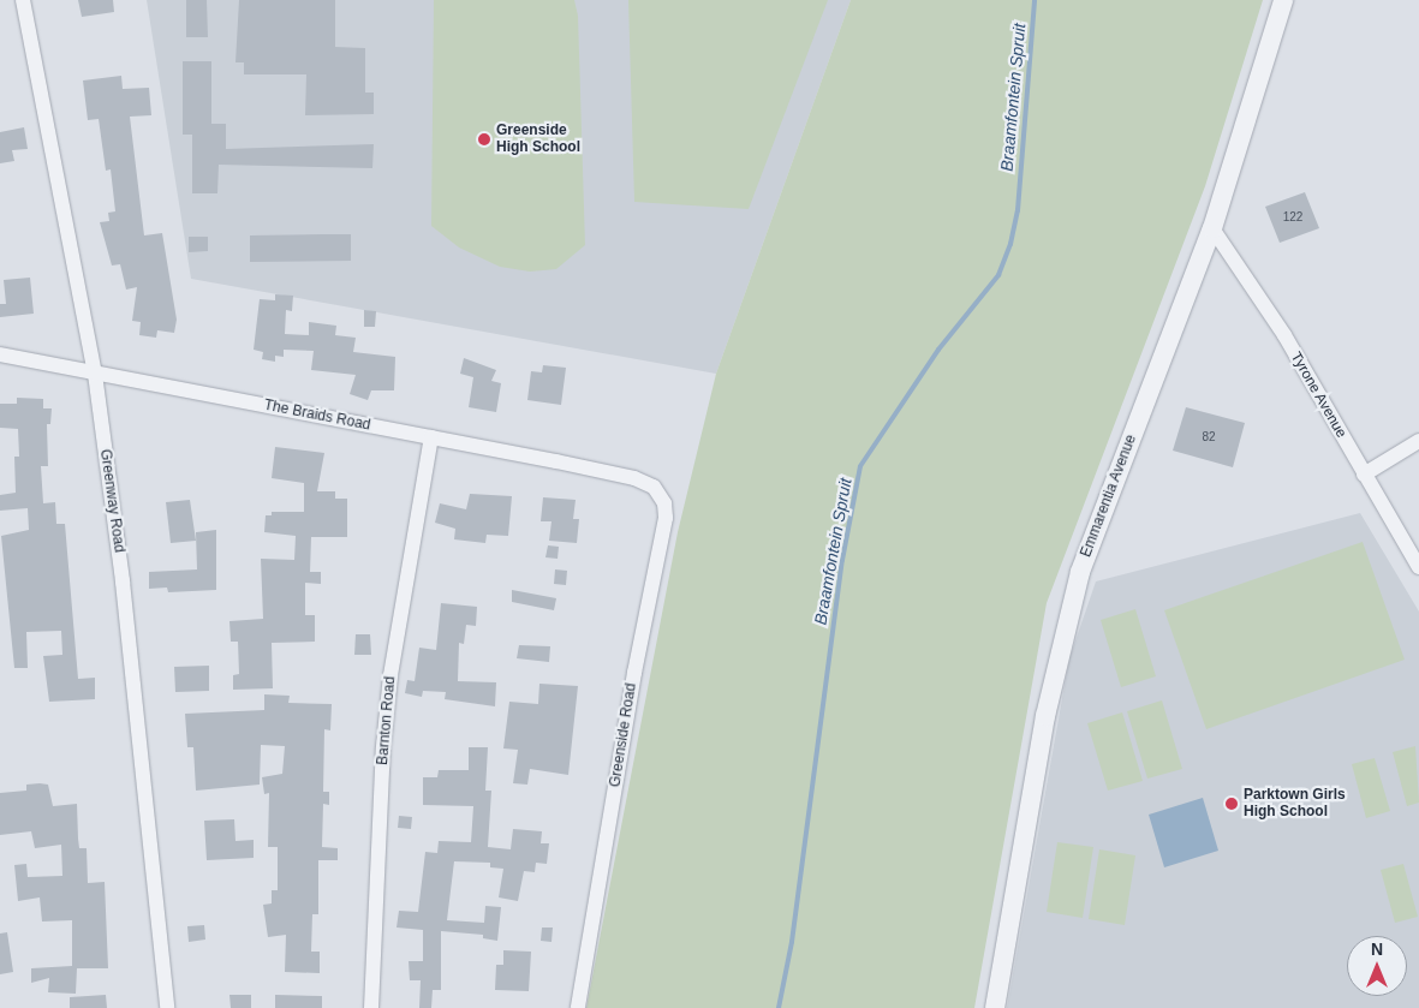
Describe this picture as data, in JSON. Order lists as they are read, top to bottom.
{
  "streets": {
    "street": [
      "Tyrone Avenue",
      "The Braids Road",
      "Emmarentia Avenue",
      "Greenway Road",
      "Barnton Road",
      "Greenside Road"
    ]
  },
  "crossings": [
    ["Tyrone Avenue", "Emmarentia Avenue"],
    ["The Braids Road", "Greenway Road"],
    ["The Braids Road", "Barnton Road"],
    ["The Braids Road", "Greenside Road"]
  ],
  "water": ["Braamfontein Spruit"],
  "places": ["Greenside High School", "Parktown Girls High School"],
  "house_numbers": ["122", "82"],
  "north": "top"
}
